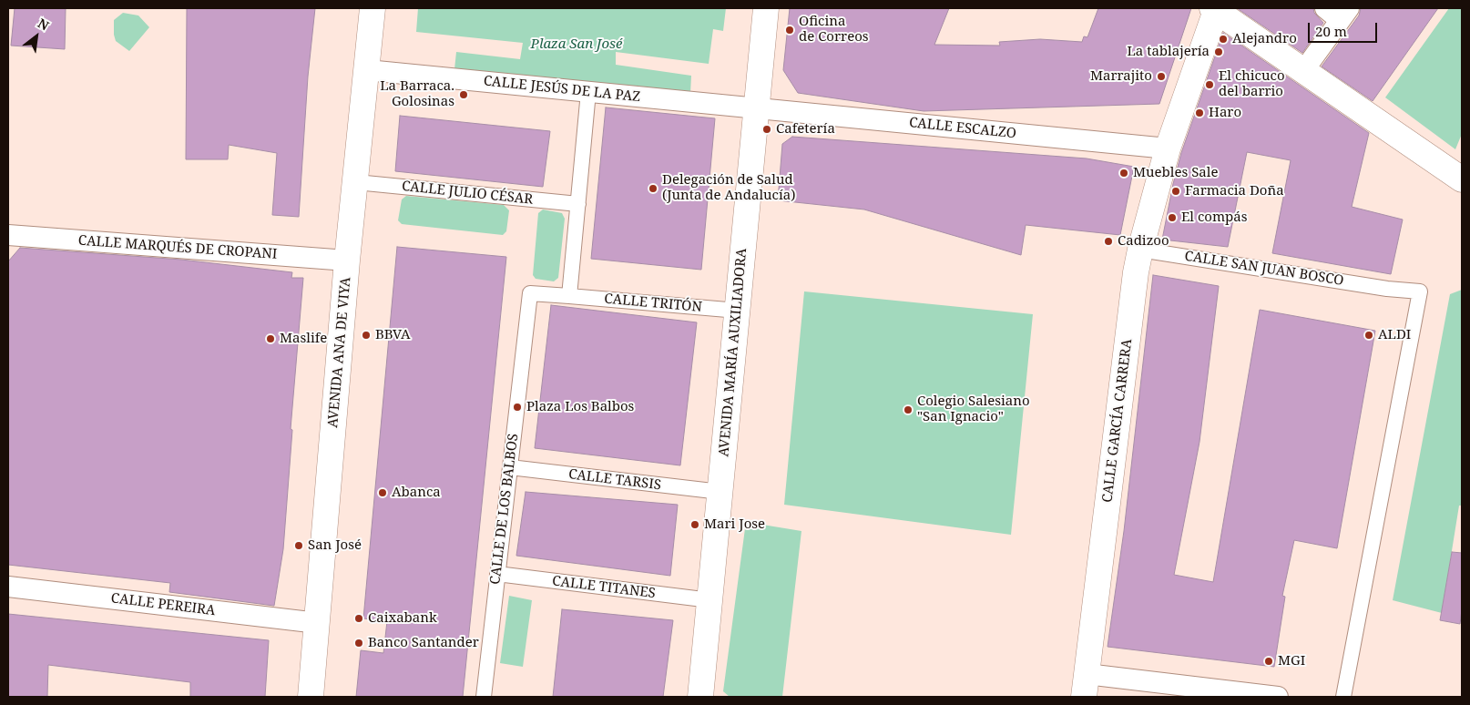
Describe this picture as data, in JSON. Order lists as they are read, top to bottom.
{
  "streets": {
    "street": [
      "CALLE JESÚS DE LA PAZ",
      "CALLE ESCALZO",
      "CALLE JULIO CÉSAR",
      "CALLE MARQUÉS DE CROPANI",
      "CALLE SAN JUAN BOSCO",
      "CALLE TRITÓN",
      "AVENIDA ANA DE VIYA",
      "AVENIDA MARÍA AUXILIADORA",
      "CALLE GARCÍA CARRERA",
      "CALLE TARSIS",
      "CALLE DE LOS BALBOS",
      "CALLE TITANES",
      "CALLE PEREIRA"
    ]
  },
  "crossings": [
    ["CALLE JESÚS DE LA PAZ", "CALLE ESCALZO"],
    ["CALLE JESÚS DE LA PAZ", "AVENIDA ANA DE VIYA"],
    ["CALLE JESÚS DE LA PAZ", "AVENIDA MARÍA AUXILIADORA"],
    ["CALLE ESCALZO", "AVENIDA MARÍA AUXILIADORA"],
    ["CALLE ESCALZO", "CALLE GARCÍA CARRERA"],
    ["CALLE JULIO CÉSAR", "AVENIDA ANA DE VIYA"],
    ["CALLE MARQUÉS DE CROPANI", "AVENIDA ANA DE VIYA"],
    ["CALLE SAN JUAN BOSCO", "CALLE GARCÍA CARRERA"],
    ["CALLE TRITÓN", "AVENIDA MARÍA AUXILIADORA"],
    ["CALLE TRITÓN", "CALLE DE LOS BALBOS"],
    ["AVENIDA ANA DE VIYA", "CALLE PEREIRA"],
    ["AVENIDA MARÍA AUXILIADORA", "CALLE TARSIS"],
    ["AVENIDA MARÍA AUXILIADORA", "CALLE TITANES"],
    ["CALLE TARSIS", "CALLE DE LOS BALBOS"],
    ["CALLE DE LOS BALBOS", "CALLE TITANES"]
  ],
  "parks": ["Plaza San José"],
  "places": [
    "Oficina de Correos",
    "Alejandro",
    "La tablajería",
    "Marrajito",
    "El chicuco del barrio",
    "La Barraca. Golosinas",
    "Haro",
    "Cafetería",
    "Muebles Sale",
    "Delegación de Salud (Junta de Andalucía)",
    "Farmacia Doña",
    "El compás",
    "Cadizoo",
    "BBVA",
    "ALDI",
    "Maslife",
    "Plaza Los Balbos",
    "Colegio Salesiano \"San Ignacio\"",
    "Abanca",
    "Mari Jose",
    "San José",
    "Caixabank",
    "Banco Santander",
    "MGI"
  ],
  "scale_bar": "20 m",
  "north": "top right"
}
